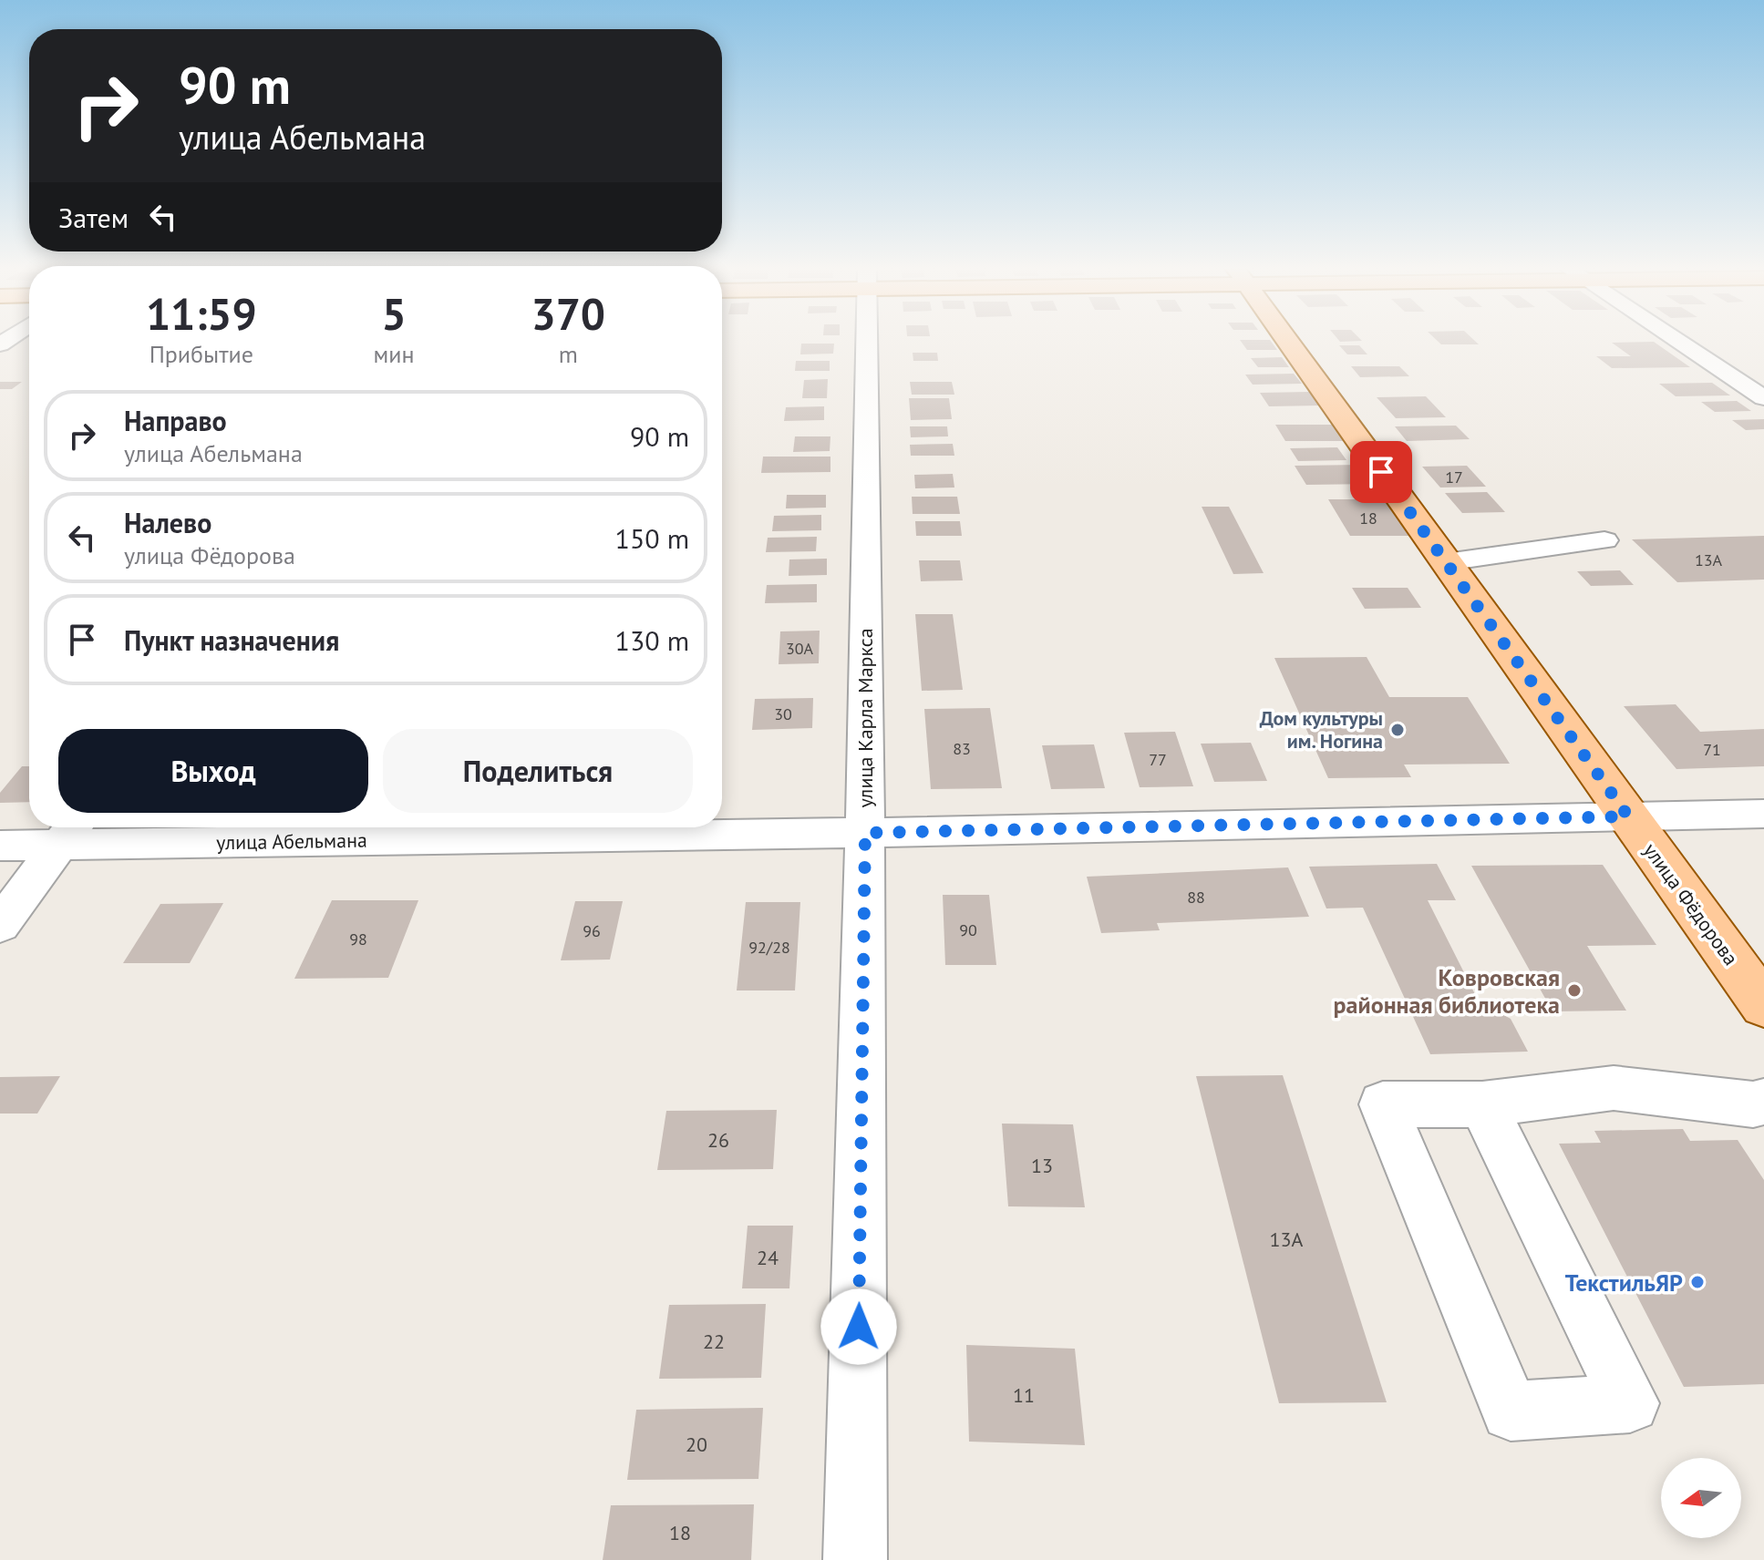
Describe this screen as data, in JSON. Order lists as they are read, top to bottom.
{
  "streets": {
    "main road": ["улица Фёдорова"],
    "street": ["улица Карла Маркса", "улица Абельмана"]
  },
  "crossings": [
    ["улица Карла Маркса", "улица Абельмана"],
    ["улица Абельмана", "улица Фёдорова"]
  ],
  "places": ["Дом культуры им. Ногина", "Ковровская районная библиотека", "ТекстильЯР"],
  "house_numbers": [
    "17",
    "18",
    "13А",
    "30А",
    "30",
    "83",
    "71",
    "77",
    "88",
    "90",
    "96",
    "98",
    "92/28",
    "26",
    "13",
    "13А",
    "24",
    "22",
    "11",
    "20",
    "18"
  ],
  "north": "left",
  "page": {
    "turn": ["90 m", "улица Абельмана"],
    "then": "Затем",
    "eta": [
      "11:59",
      "Прибытие",
      "5",
      "мин",
      "370",
      "m"
    ],
    "list": [
      {
        "name": "Направо",
        "note": "улица Абельмана",
        "value": "90 m"
      },
      {
        "name": "Налево",
        "note": "улица Фёдорова",
        "value": "150 m"
      },
      {
        "name": "Пункт назначения",
        "value": "130 m"
      }
    ],
    "buttons": ["Выход", "Поделиться"]
  }
}
